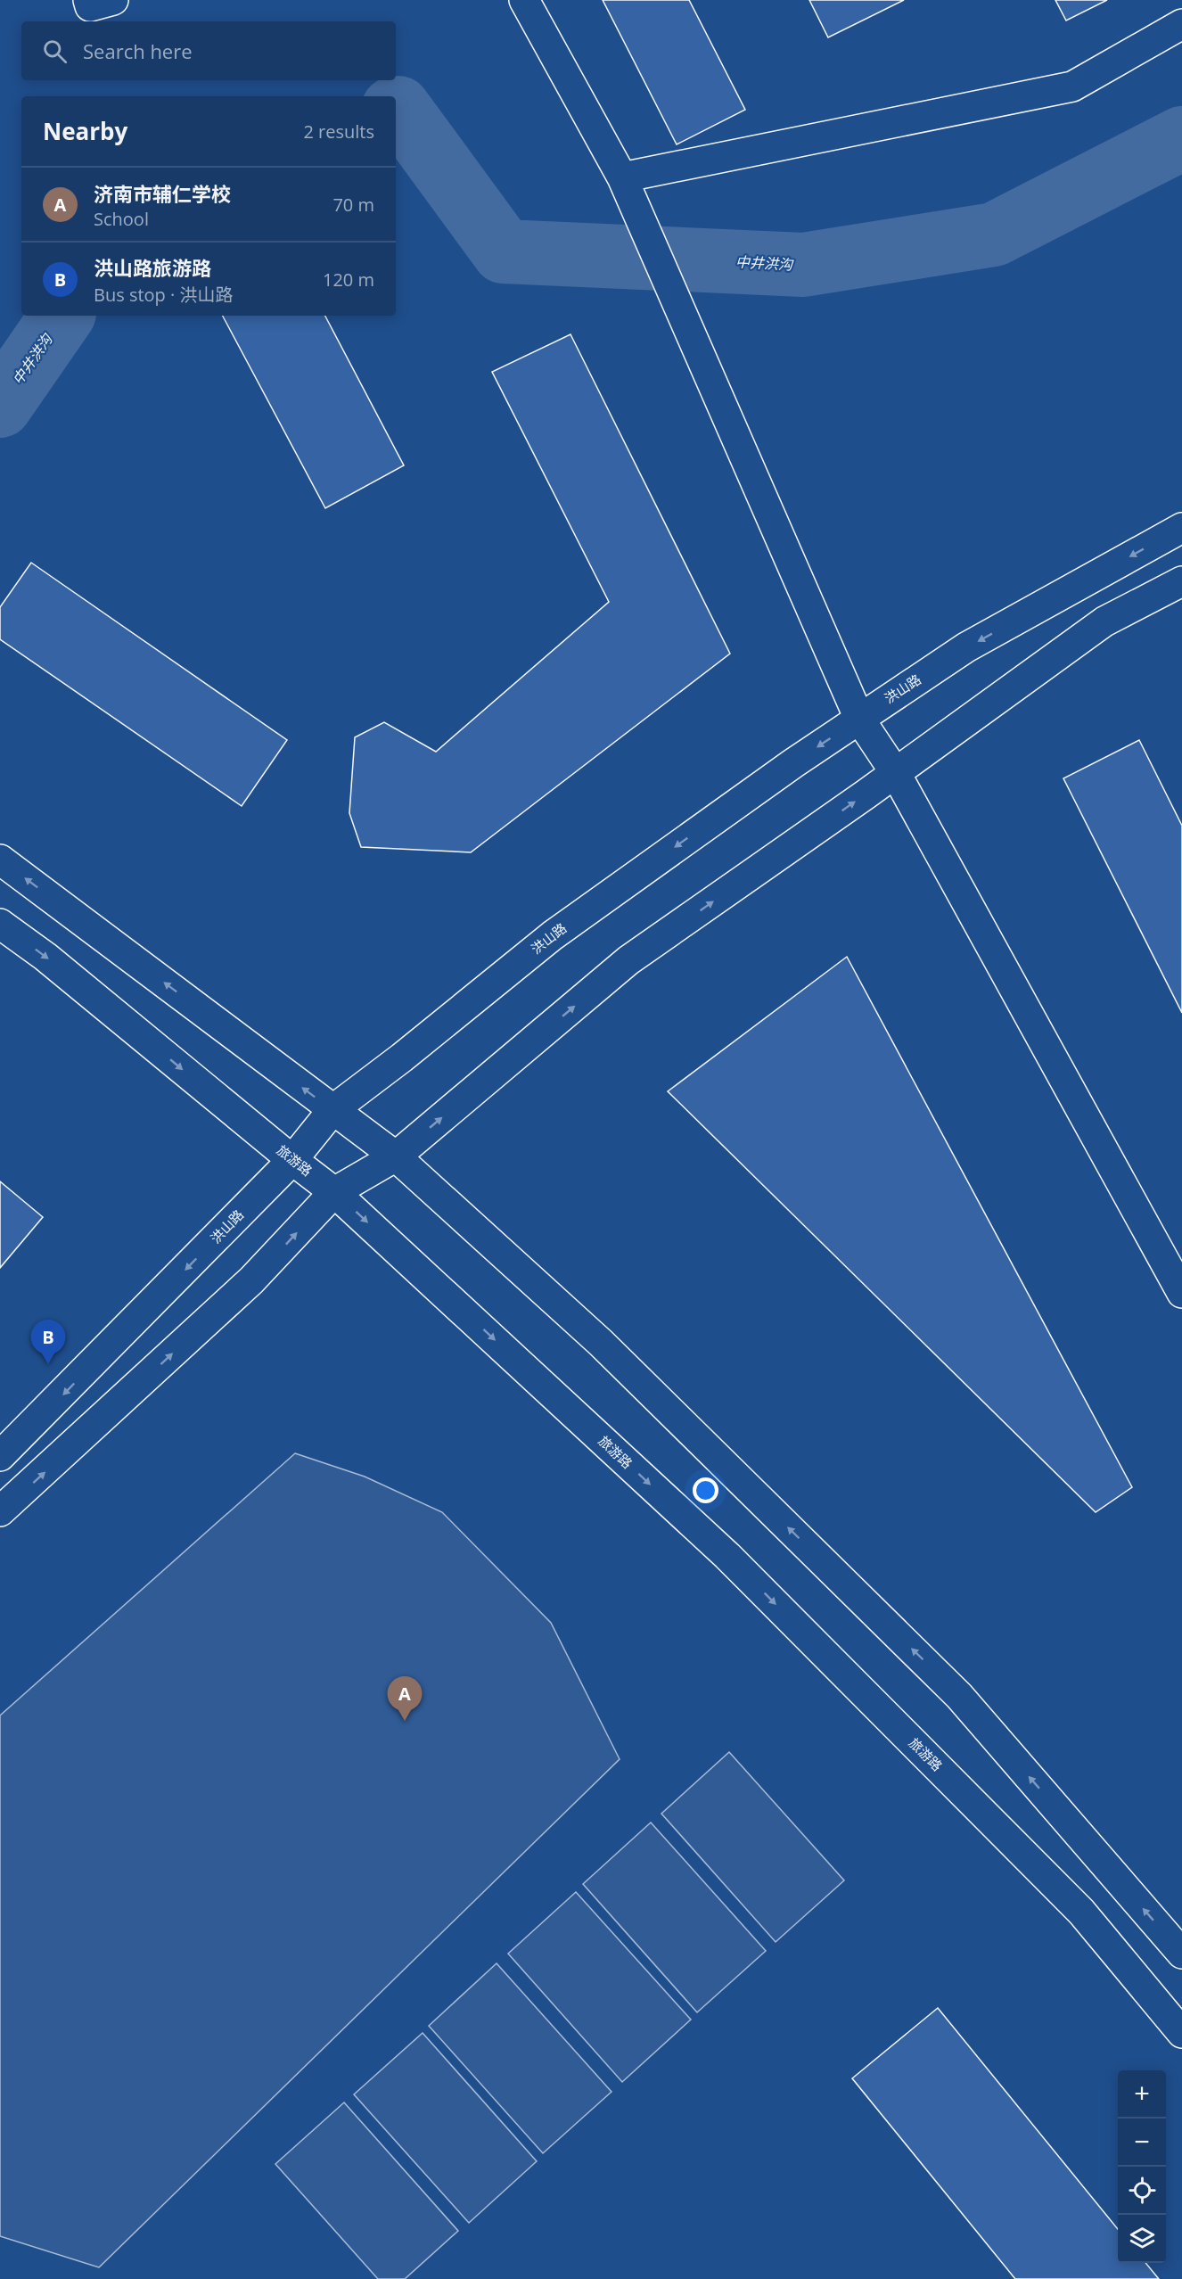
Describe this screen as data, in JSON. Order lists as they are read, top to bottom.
{
  "streets": {
    "main road": ["洪山路", "旅游路"]
  },
  "crossings": [
    ["洪山路", "旅游路"]
  ],
  "water": ["中井洪沟"],
  "page": {
    "search": "Search here",
    "heading": ["Nearby", "2 results"],
    "list": [
      {
        "mark": "A",
        "name": "济南市辅仁学校",
        "note": "School",
        "value": "70 m"
      },
      {
        "mark": "B",
        "name": "洪山路旅游路",
        "note": "Bus stop · 洪山路",
        "value": "120 m"
      }
    ],
    "pins": ["B", "A"],
    "map_buttons": ["+", "−"]
  }
}
